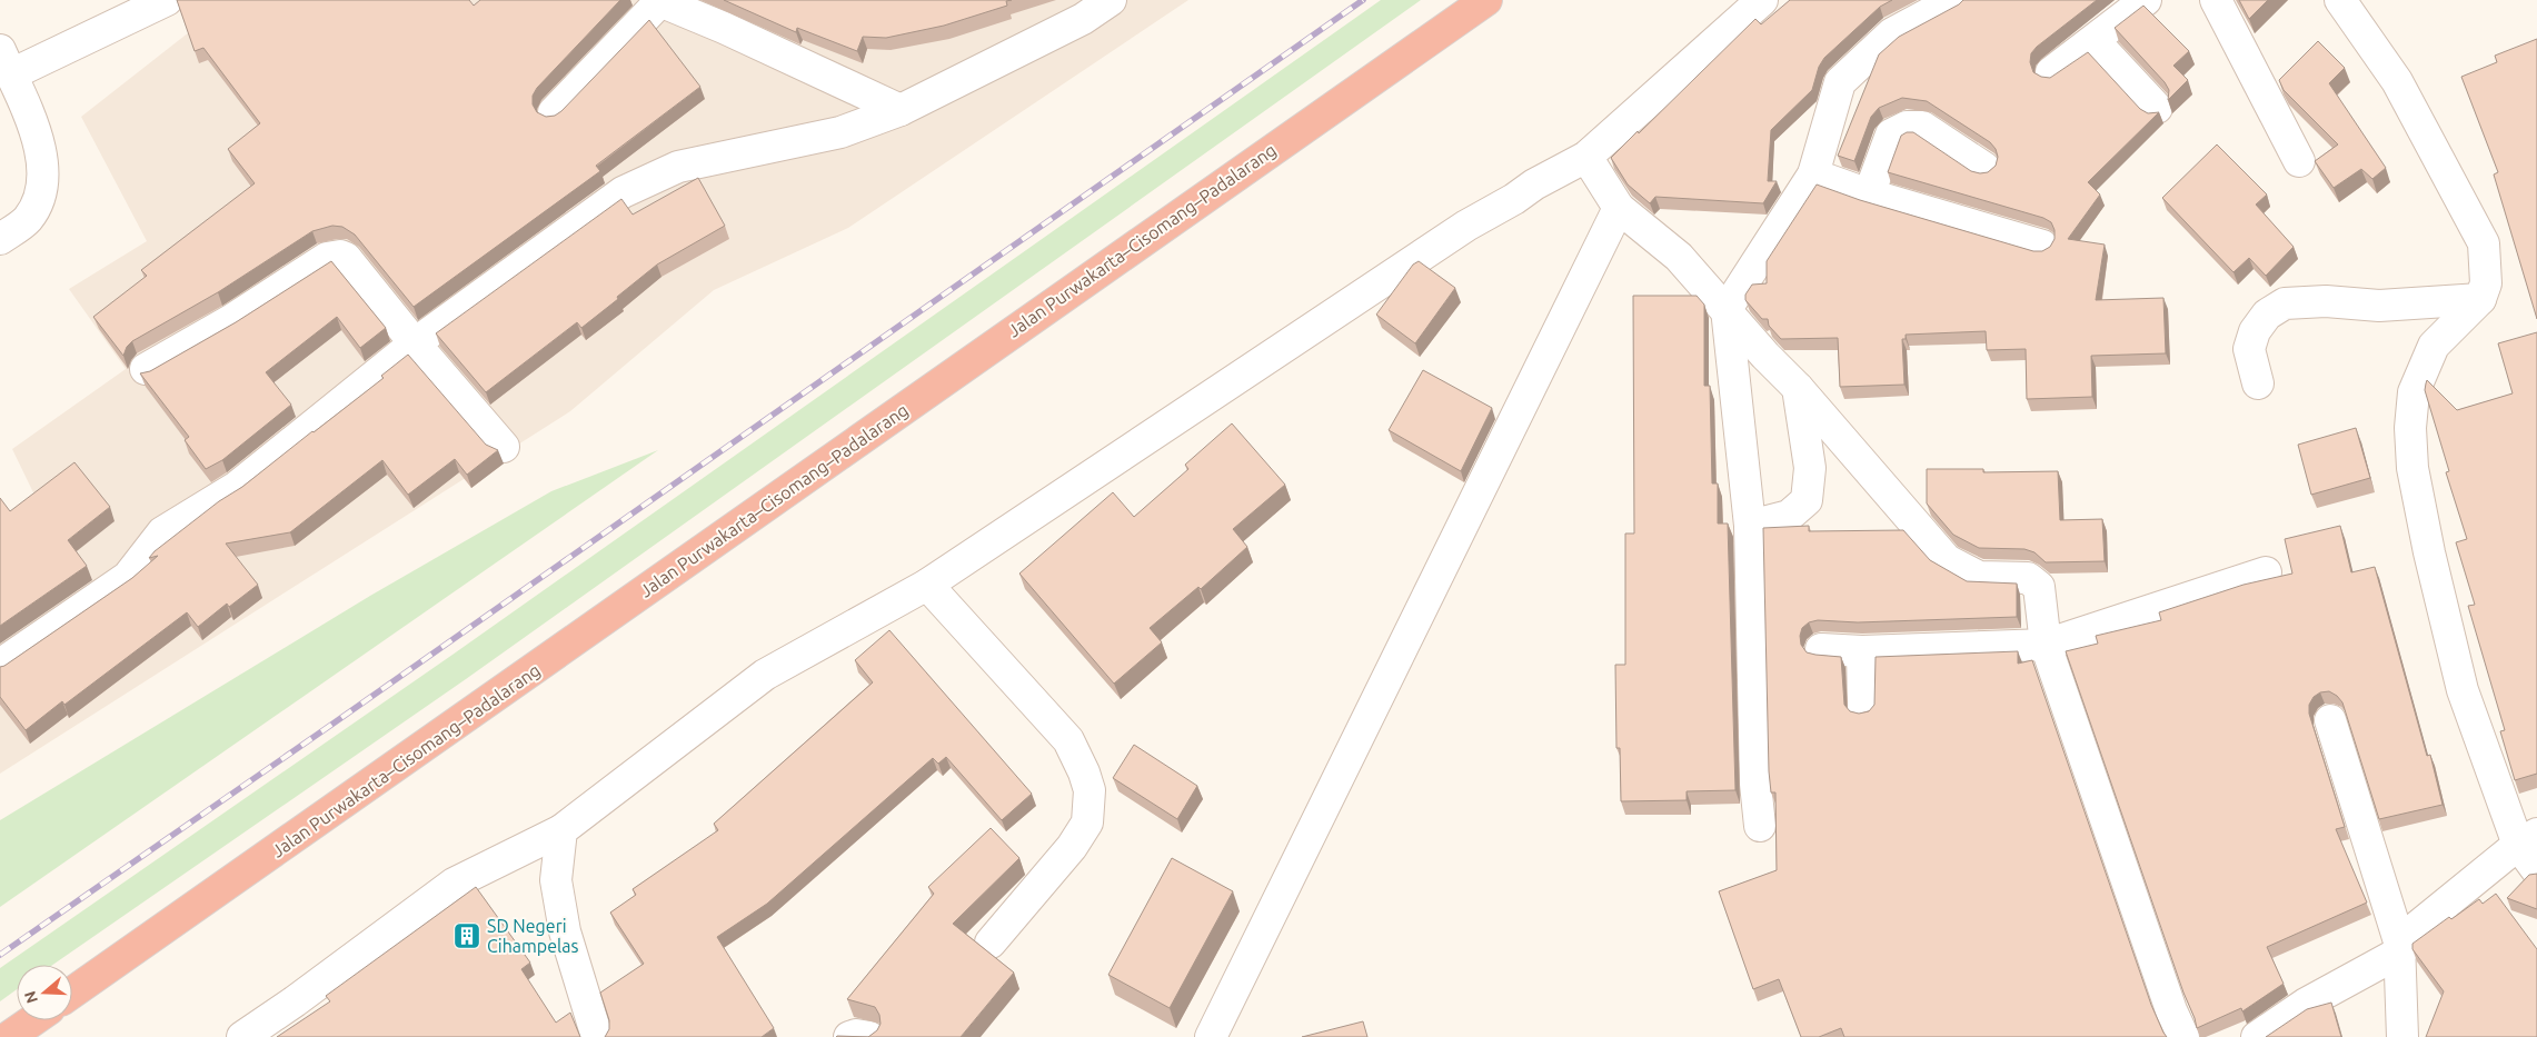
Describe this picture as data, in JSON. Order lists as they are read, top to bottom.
{
  "streets": {
    "highway": ["Jalan Purwakarta–Cisomang–Padalarang"]
  },
  "places": {
    "building": ["SD Negeri Cihampelas"]
  },
  "north": "left"
}
